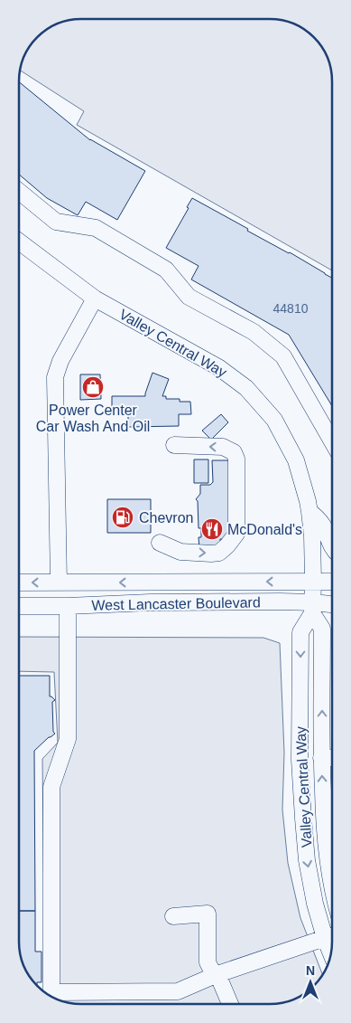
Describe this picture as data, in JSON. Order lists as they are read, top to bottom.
{
  "streets": {
    "street": ["Valley Central Way", "West Lancaster Boulevard"]
  },
  "crossings": [
    ["Valley Central Way", "West Lancaster Boulevard"]
  ],
  "places": {
    "shop": ["Power Center Car Wash And Oil"],
    "fuel station": ["Chevron"],
    "restaurant": ["McDonald's"]
  },
  "house_numbers": ["44810"],
  "north": "top"
}
